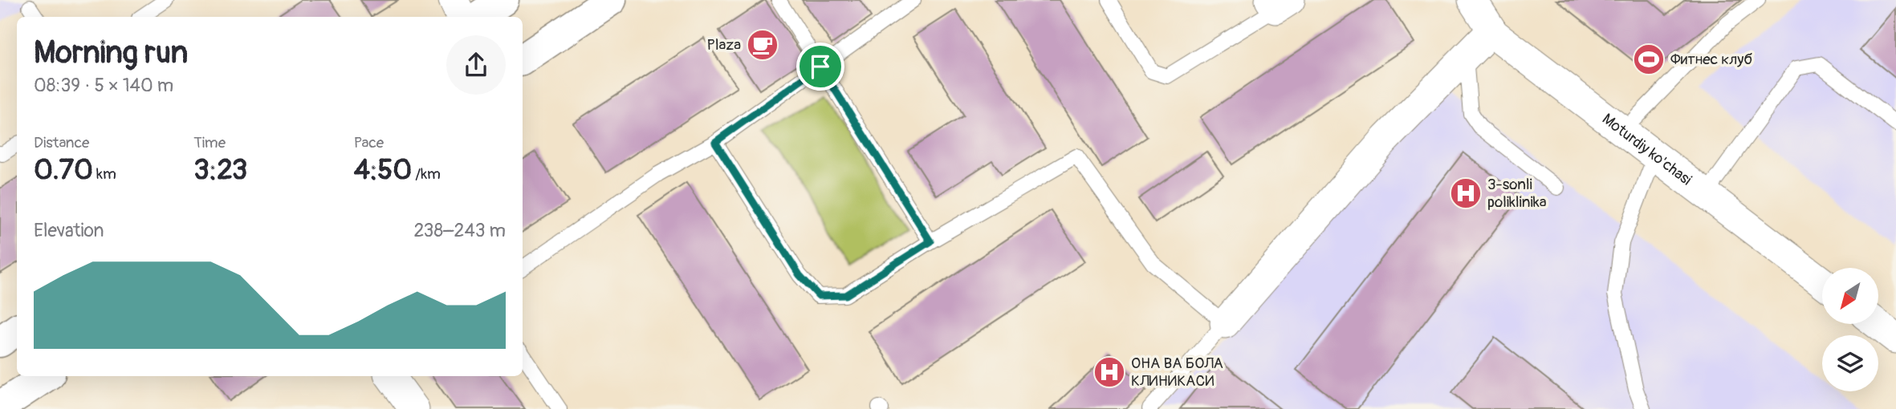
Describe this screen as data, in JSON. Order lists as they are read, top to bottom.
{
  "streets": {
    "street": ["Moturdiy ko'chasi"]
  },
  "places": {
    "cafe": ["Plaza"],
    "sports": ["Фитнес клуб"],
    "hospital": ["3-sonli poliklinika", "ОНА ВА БОЛА КЛИНИКАСИ"]
  },
  "north": "bottom left",
  "page": {
    "heading": ["Morning run", "08:39 · 5 × 140 m"],
    "stats": [
      ["Distance", "0.70 km"],
      ["Time", "3:23"],
      ["Pace", "4:50 /km"]
    ],
    "chart": ["Elevation", "238–243 m"]
  }
}
